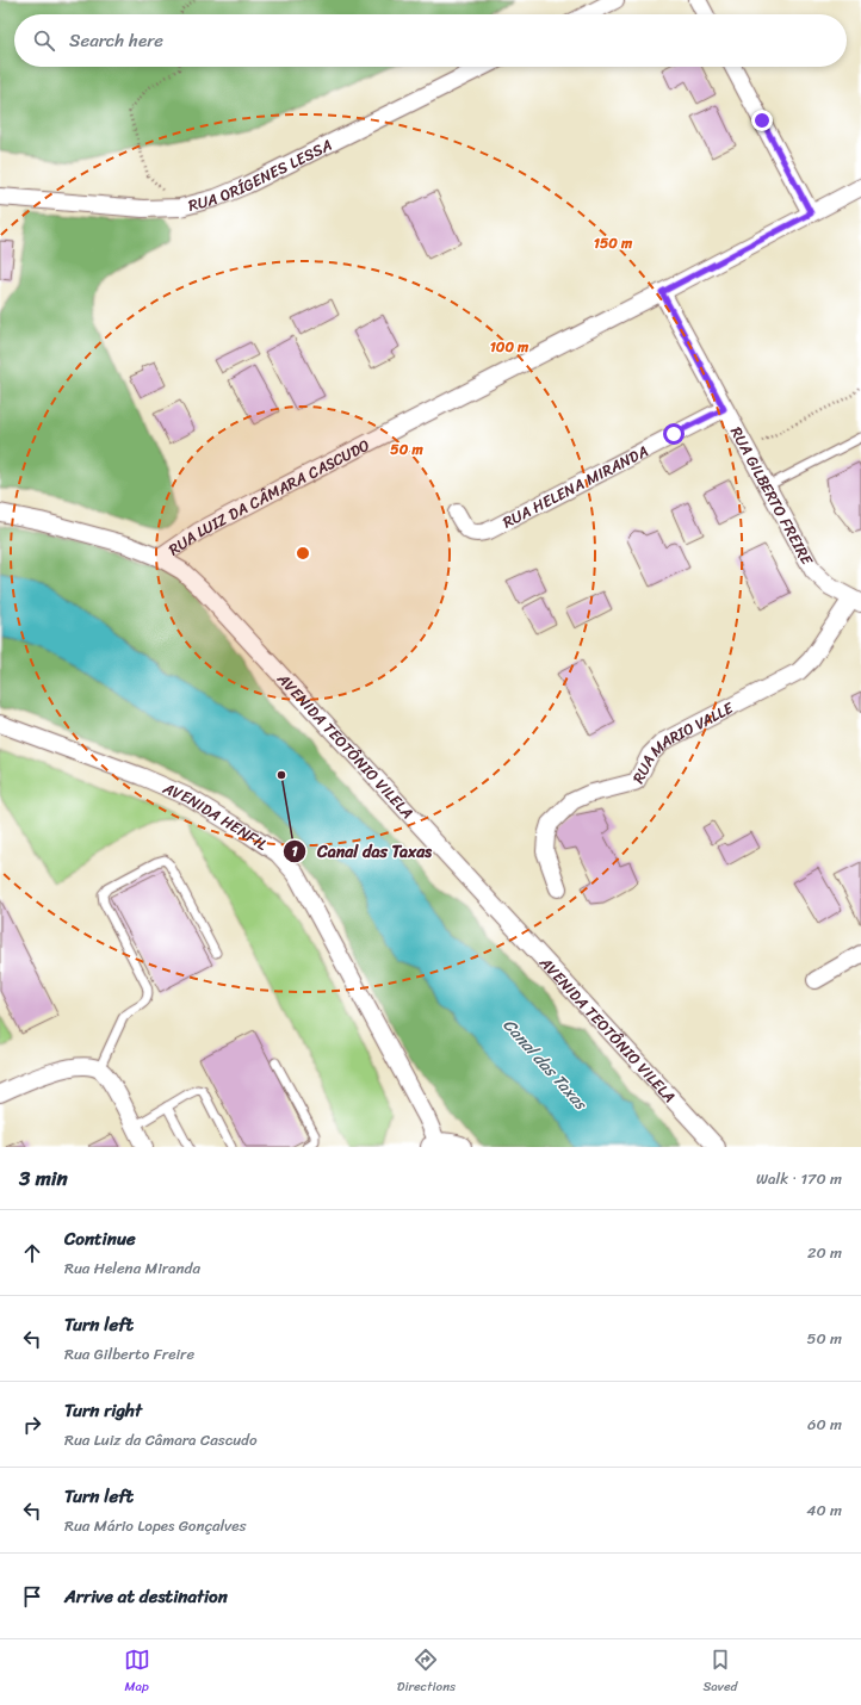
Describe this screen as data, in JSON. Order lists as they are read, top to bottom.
{
  "streets": {
    "street": [
      "RUA ORÍGENES LESSA",
      "RUA HELENA MIRANDA",
      "RUA GILBERTO FREIRE",
      "RUA LUIZ DA CÂMARA CASCUDO",
      "RUA MARIO VALLE",
      "AVENIDA TEOTÔNIO VILELA",
      "AVENIDA HENFIL"
    ]
  },
  "crossings": [
    ["RUA HELENA MIRANDA", "RUA GILBERTO FREIRE"],
    ["RUA GILBERTO FREIRE", "RUA LUIZ DA CÂMARA CASCUDO"],
    ["RUA GILBERTO FREIRE", "RUA MARIO VALLE"],
    ["RUA LUIZ DA CÂMARA CASCUDO", "AVENIDA TEOTÔNIO VILELA"]
  ],
  "water": ["Canal das Taxas"],
  "places": ["Canal das Taxas"],
  "page": {
    "search": "Search here",
    "heading": ["3 min", "Walk · 170 m"],
    "list": [
      ["Continue", "Rua Helena Miranda", "20 m"],
      ["Turn left", "Rua Gilberto Freire", "50 m"],
      ["Turn right", "Rua Luiz da Câmara Cascudo", "60 m"],
      ["Turn left", "Rua Mário Lopes Gonçalves", "40 m"],
      "Arrive at destination"
    ],
    "nav": ["Map", "Directions", "Saved"]
  },
  "rings": ["150 m", "100 m", "50 m"]
}
